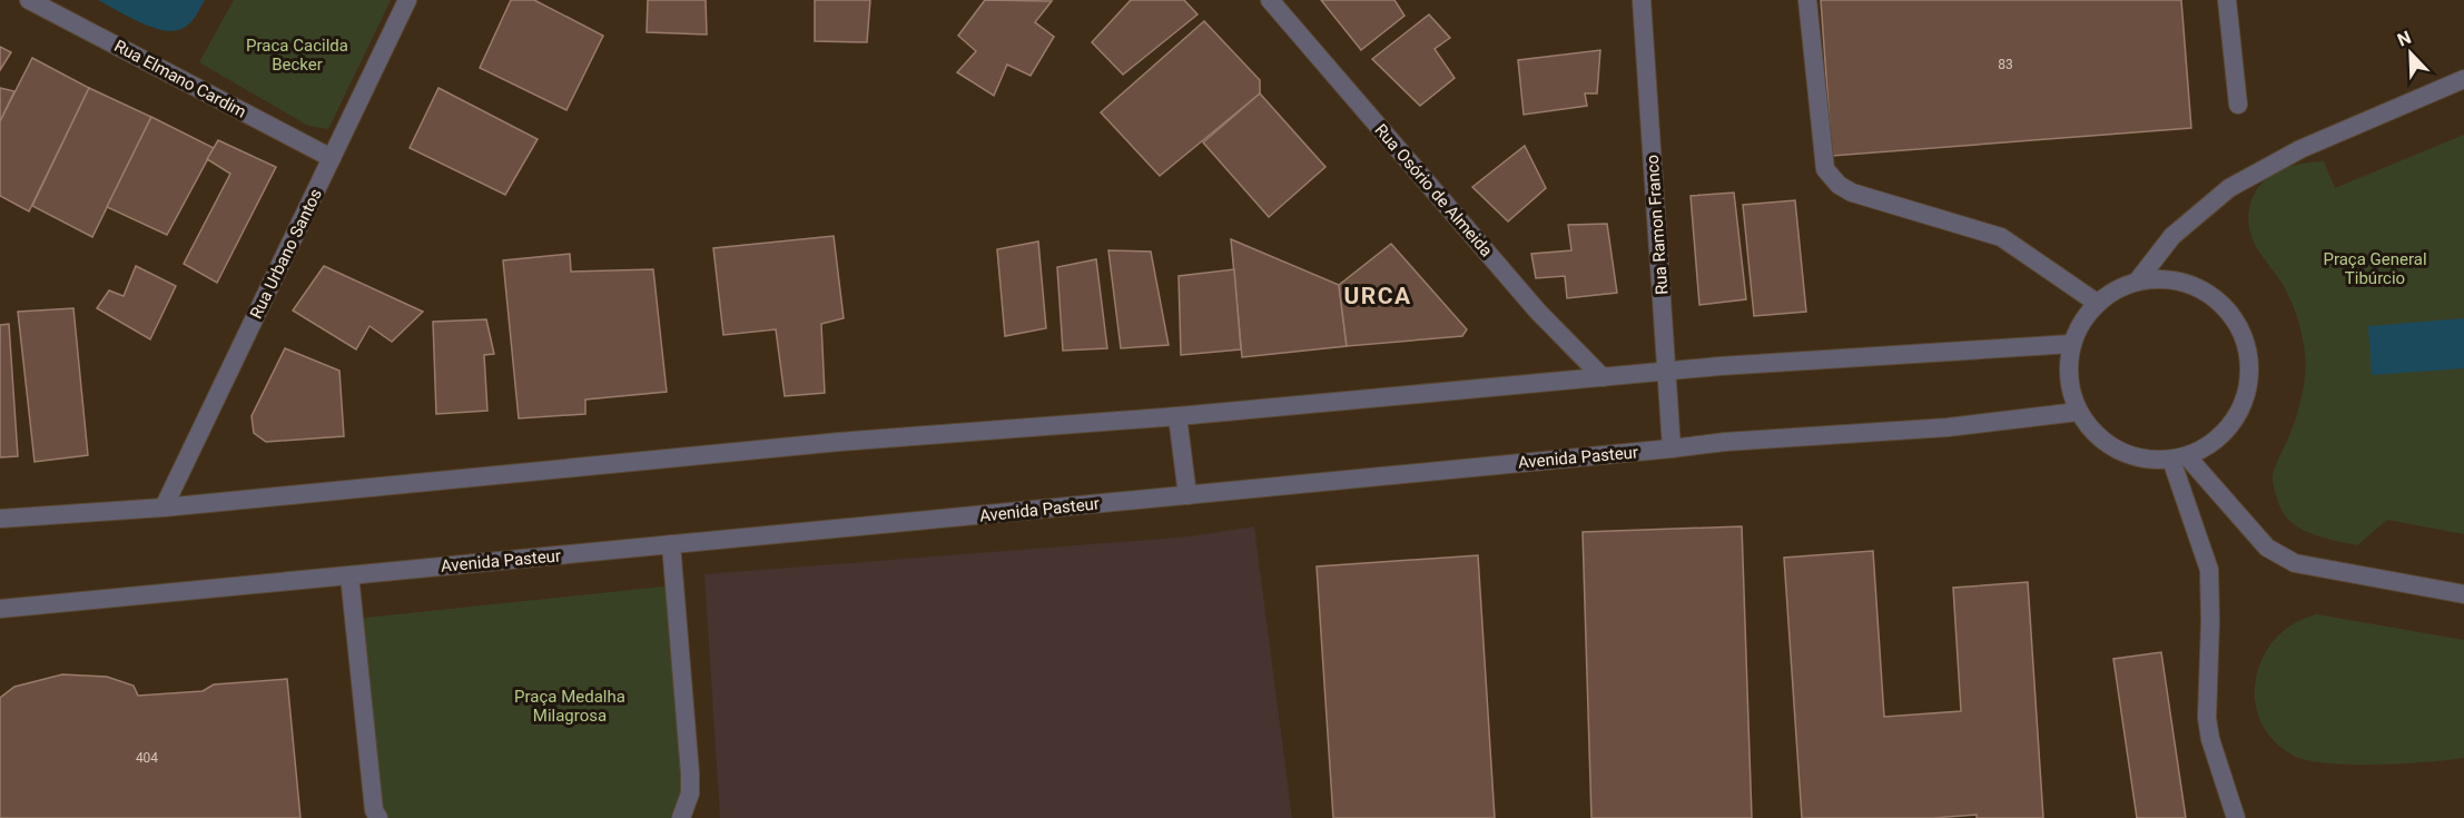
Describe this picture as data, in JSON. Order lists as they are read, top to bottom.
{
  "streets": {
    "street": [
      "Rua Elmano Cardim",
      "Rua Osório de Almeida",
      "Rua Ramon Franco",
      "Rua Urbano Santos",
      "Avenida Pasteur"
    ]
  },
  "crossings": [
    ["Rua Elmano Cardim", "Rua Urbano Santos"],
    ["Rua Ramon Franco", "Avenida Pasteur"]
  ],
  "districts": ["URCA"],
  "parks": ["Praca Cacilda Becker", "Praça General Tibúrcio", "Praça Medalha Milagrosa"],
  "house_numbers": ["83", "404"],
  "north": "top left"
}
